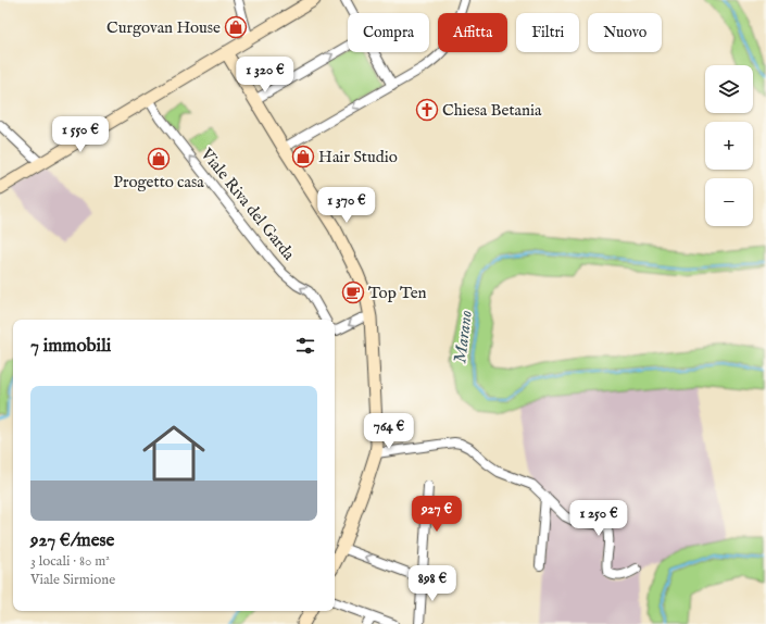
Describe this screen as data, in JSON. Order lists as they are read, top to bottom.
{
  "streets": {
    "street": ["Viale Riva del Garda"]
  },
  "one_way": ["Viale Riva del Garda"],
  "water": ["Marano"],
  "places": {
    "shop": ["Curgovan House", "Hair Studio", "Progetto casa"],
    "church": ["Chiesa Betania"],
    "cafe": ["Top Ten"]
  },
  "page": {
    "chip": [
      "Compra",
      "Affitta",
      "Filtri",
      "Nuovo"
    ],
    "price": [
      "1 320 €",
      "1 550 €",
      "1 370 €",
      "764 €",
      "927 €",
      "1 250 €",
      "898 €"
    ],
    "map_buttons": ["+", "−"],
    "heading": "7 immobili",
    "list": [
      {
        "name": "927 €/mese",
        "note": "3 locali · 80 m² · Viale Sirmione"
      }
    ]
  }
}
